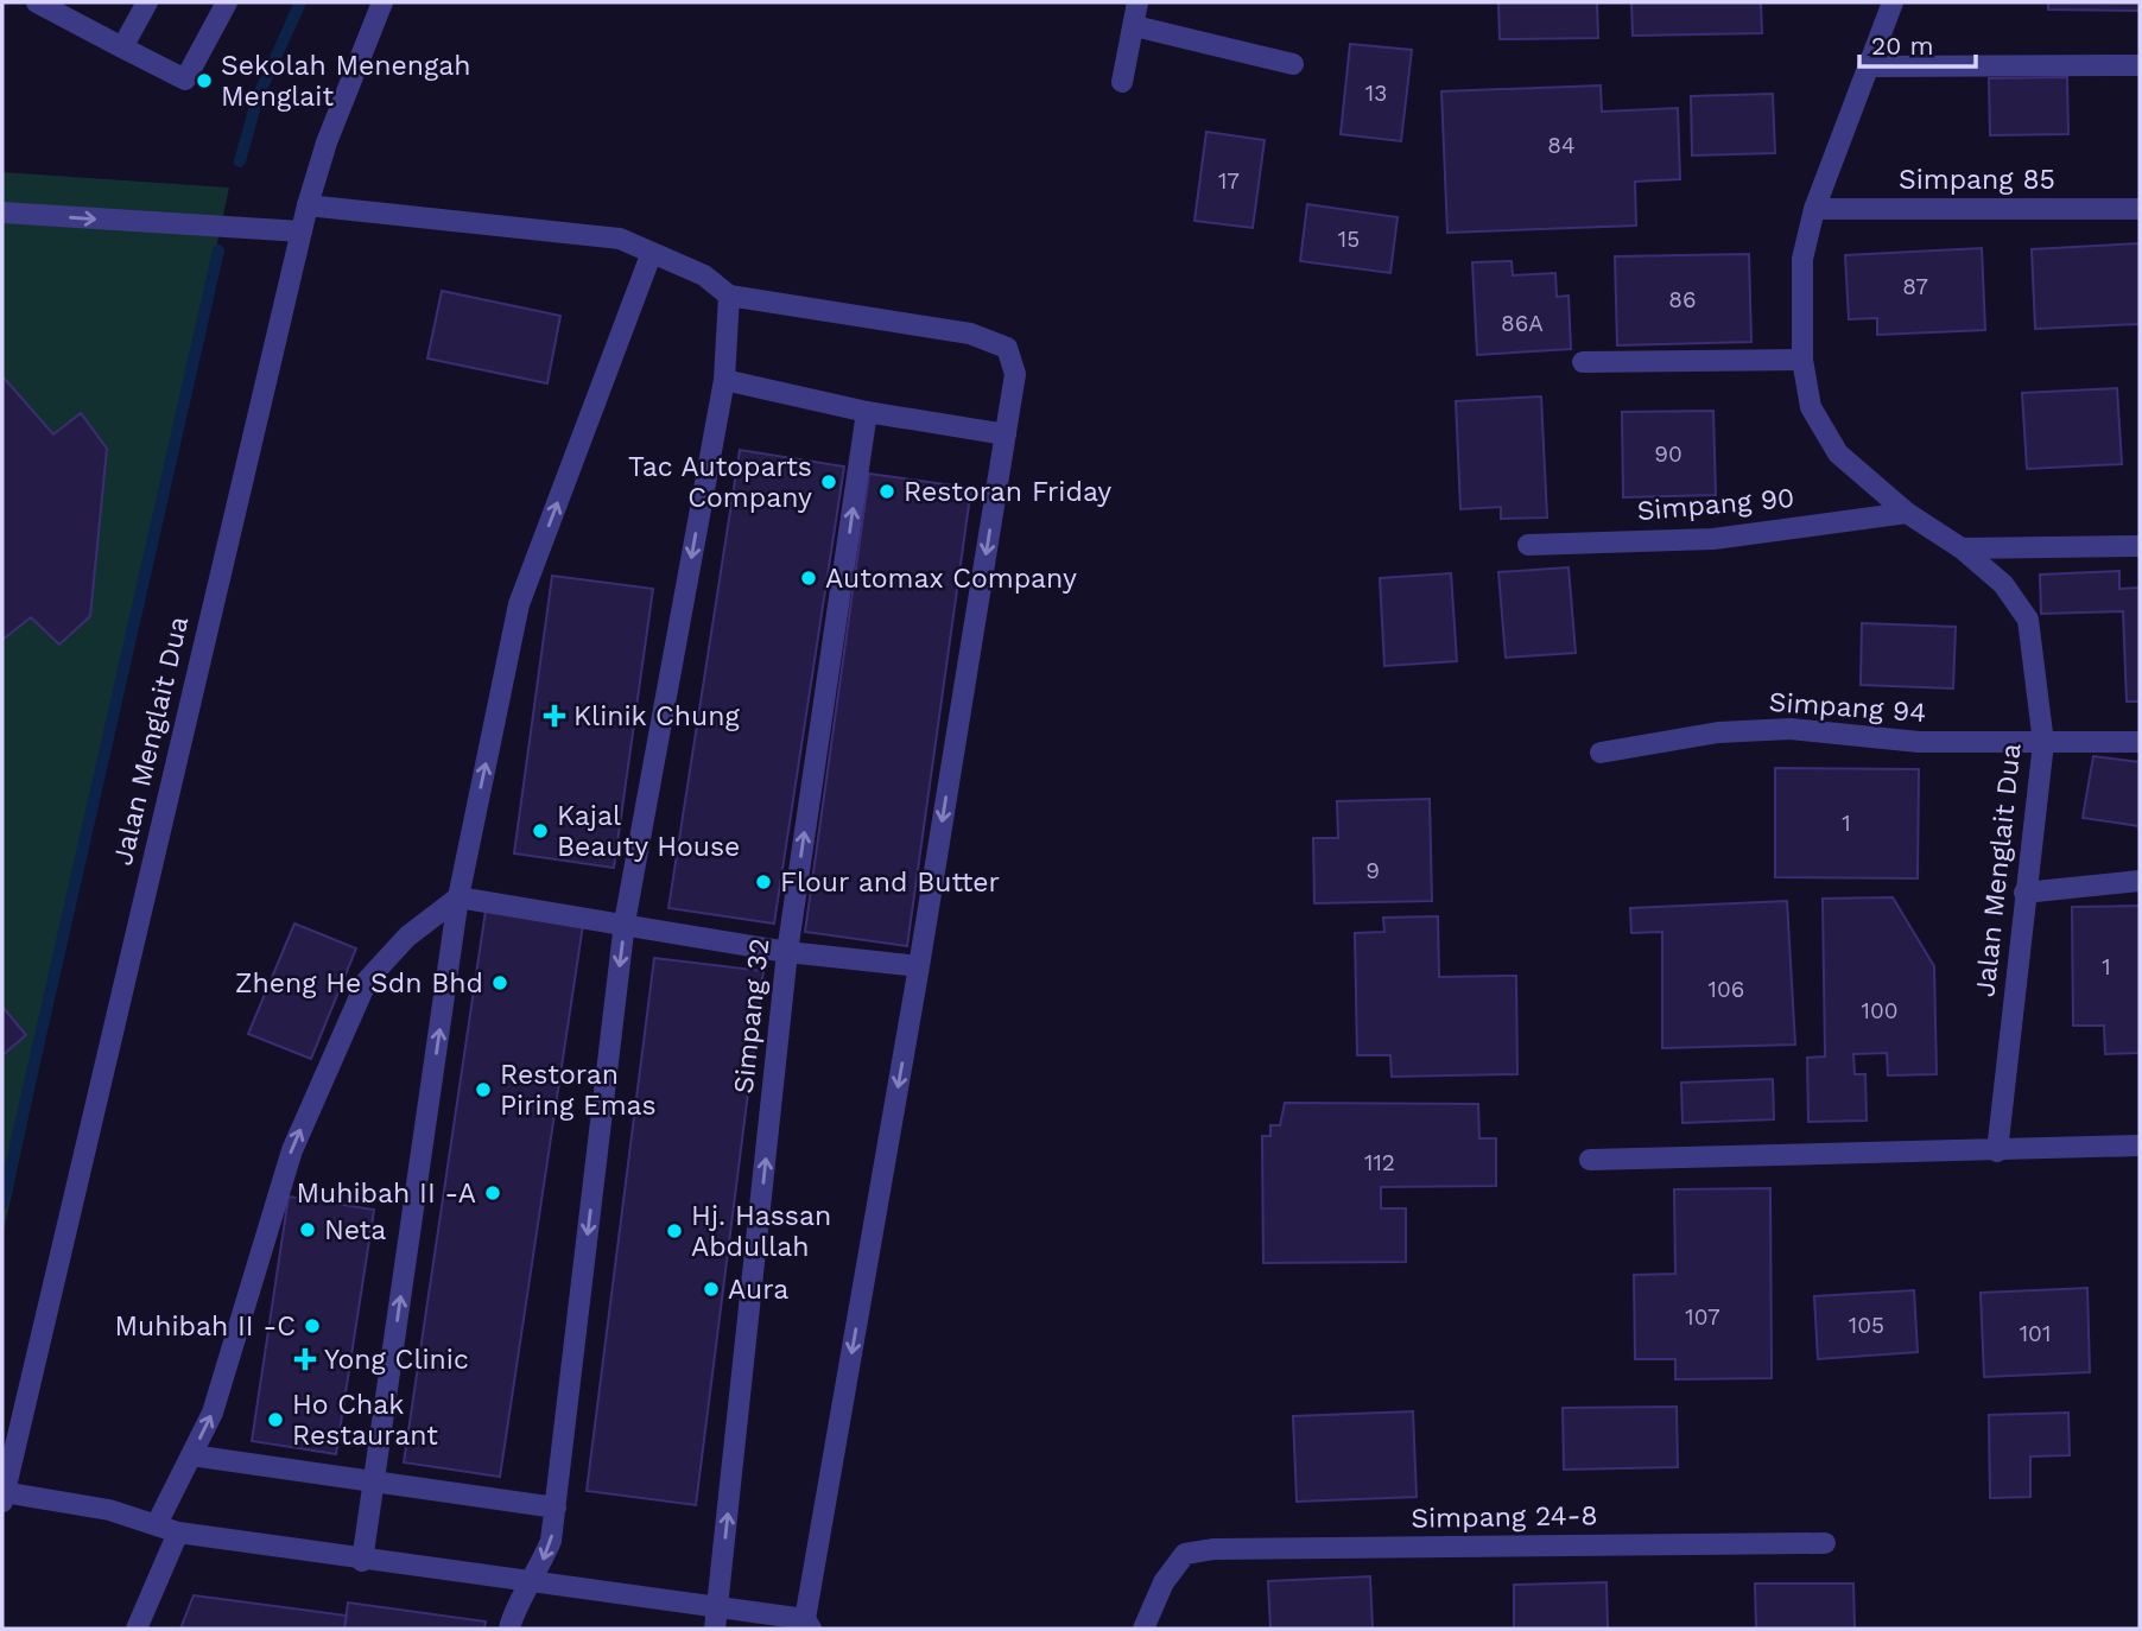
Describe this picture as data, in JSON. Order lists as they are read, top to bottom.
{
  "streets": {
    "street": [
      "Simpang 85",
      "Simpang 90",
      "Simpang 94",
      "Jalan Menglait Dua",
      "Simpang 32",
      "Simpang 24-8"
    ]
  },
  "crossings": [
    ["Simpang 85", "Jalan Menglait Dua"],
    ["Simpang 90", "Jalan Menglait Dua"],
    ["Simpang 94", "Jalan Menglait Dua"]
  ],
  "places": {
    "other": [
      "Sekolah Menengah Menglait",
      "Tac Autoparts Company",
      "Restoran Friday",
      "Automax Company",
      "Kajal Beauty House",
      "Flour and Butter",
      "Zheng He Sdn Bhd",
      "Restoran Piring Emas",
      "Muhibah II -A",
      "Neta",
      "Hj. Hassan Abdullah",
      "Aura",
      "Muhibah II -C",
      "Ho Chak Restaurant"
    ],
    "health": ["Klinik Chung", "Yong Clinic"]
  },
  "house_numbers": [
    "13",
    "84",
    "17",
    "15",
    "87",
    "86",
    "86A",
    "90",
    "1",
    "9",
    "1",
    "106",
    "100",
    "112",
    "107",
    "105",
    "101"
  ],
  "scale_bar": "20 m"
}
